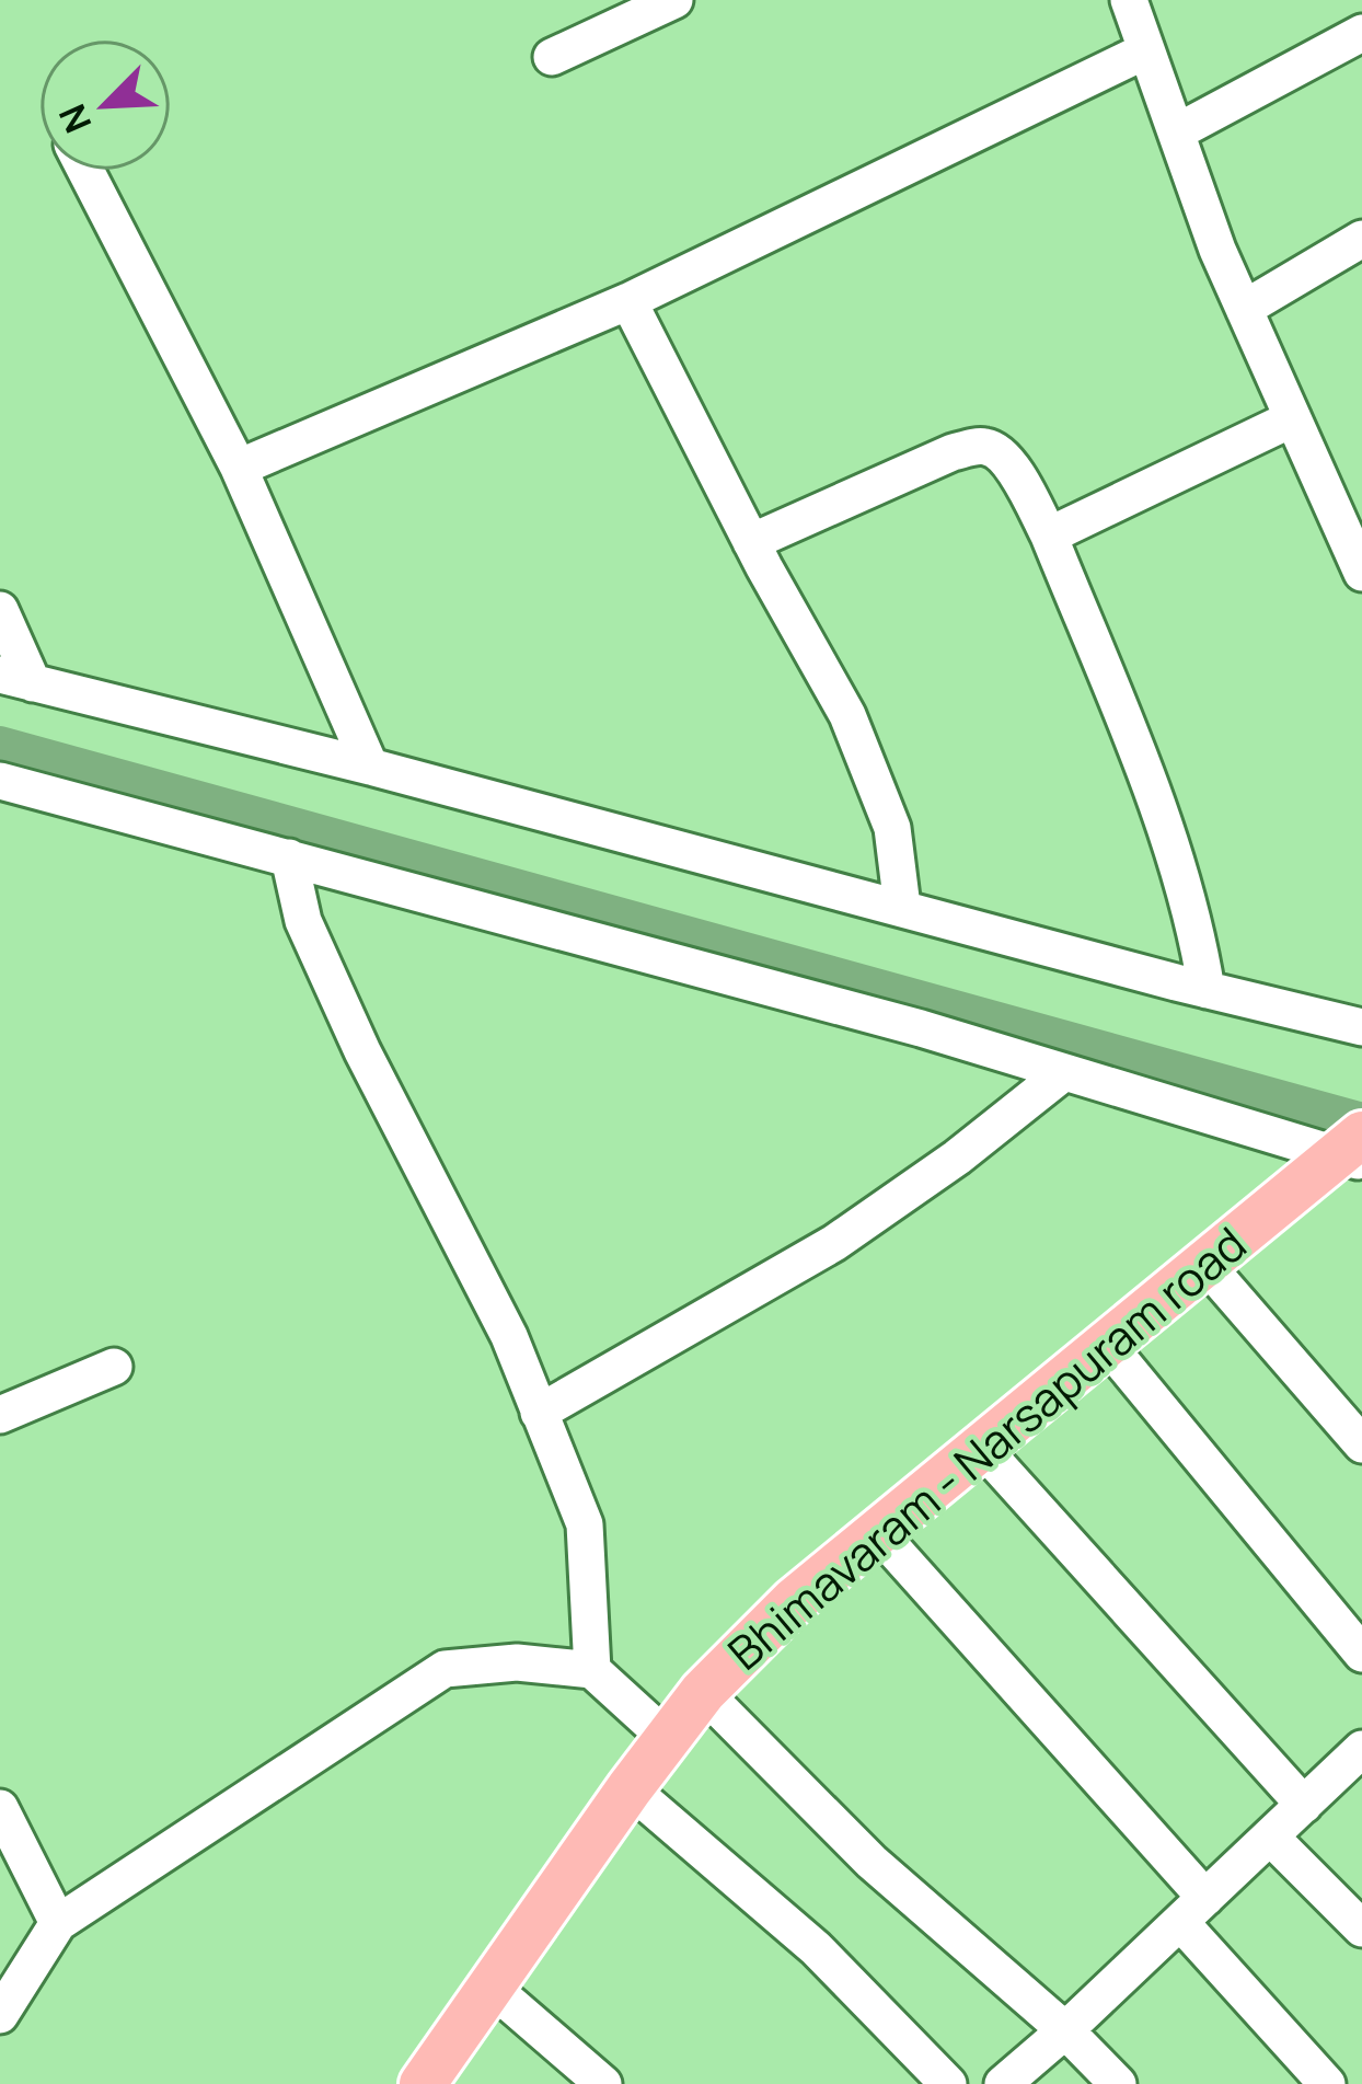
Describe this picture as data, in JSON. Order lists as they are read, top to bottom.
{
  "streets": {
    "main road": ["Bhimavaram - Narsapuram road"]
  },
  "north": "bottom left"
}
